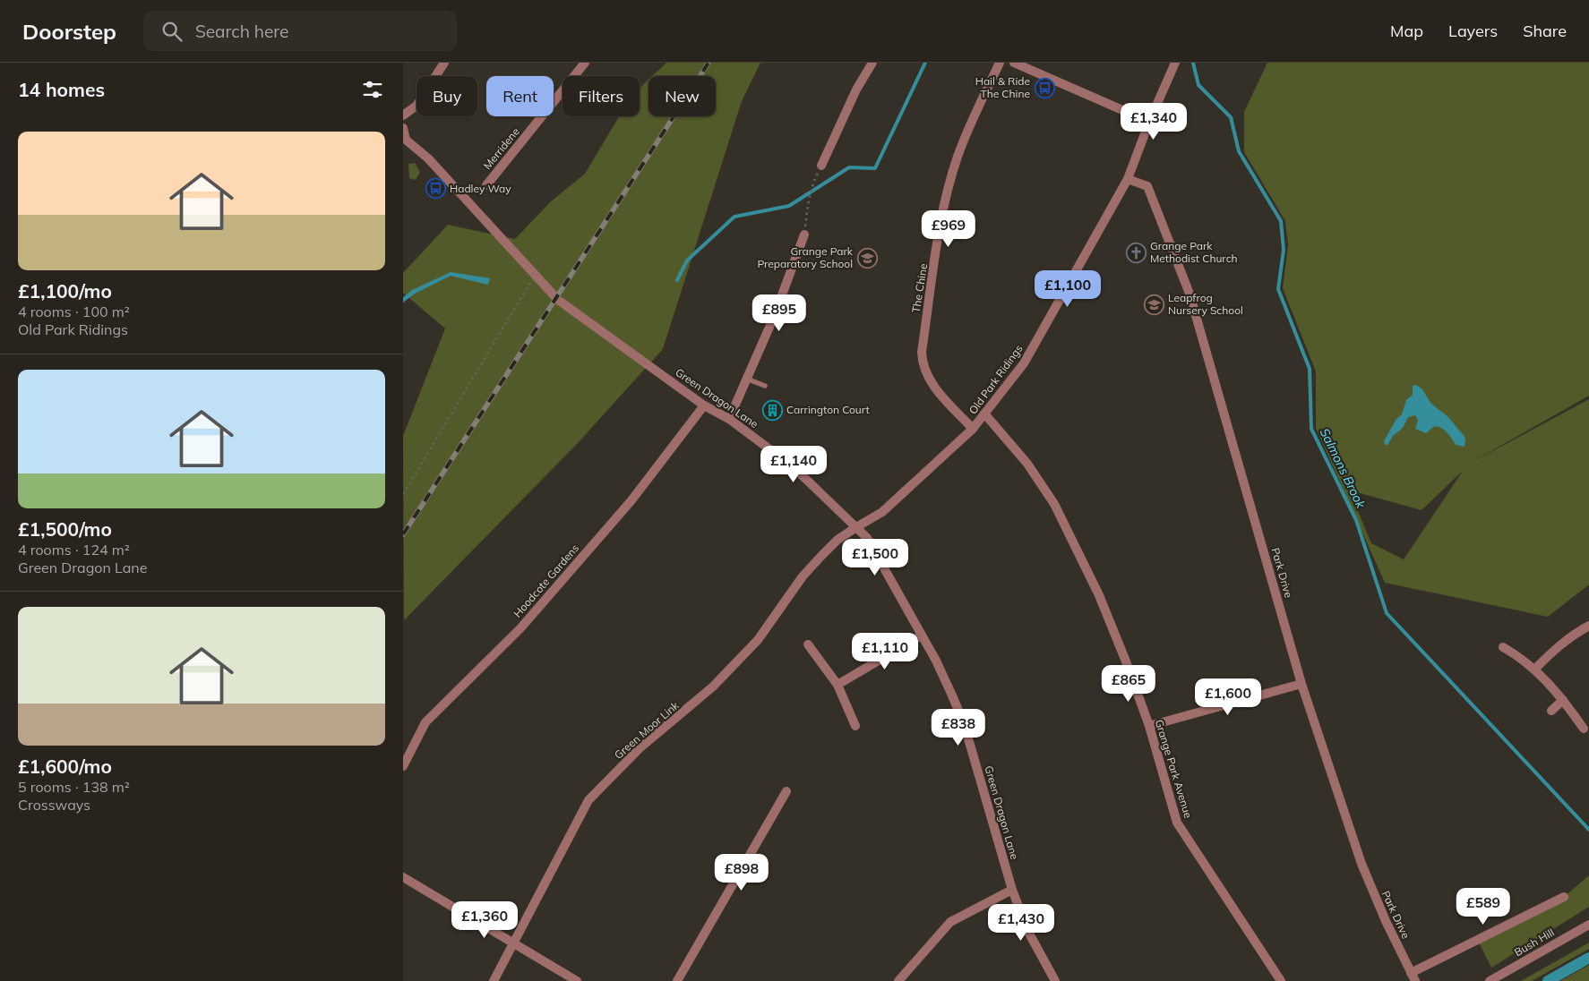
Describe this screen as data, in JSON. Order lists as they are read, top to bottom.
{
  "streets": {
    "street": [
      "Merridene",
      "The Chine",
      "Old Park Ridings",
      "Green Dragon Lane",
      "Park Drive",
      "Hoodcote Gardens",
      "Green Moor Link",
      "Grange Park Avenue",
      "Bush Hill"
    ]
  },
  "crossings": [
    ["The Chine", "Old Park Ridings"],
    ["Old Park Ridings", "Green Dragon Lane"],
    ["Old Park Ridings", "Park Drive"],
    ["Old Park Ridings", "Green Moor Link"],
    ["Old Park Ridings", "Grange Park Avenue"],
    ["Green Dragon Lane", "Hoodcote Gardens"],
    ["Green Dragon Lane", "Green Moor Link"]
  ],
  "water": ["Salmons Brook"],
  "places": {
    "bus stop": ["Hail & Ride The Chine", "Hadley Way"],
    "church": ["Grange Park Methodist Church"],
    "school or university": ["Grange Park Preparatory School", "Leapfrog Nursery School"],
    "building": ["Carrington Court"]
  },
  "page": {
    "header": "Doorstep",
    "search": "Search here",
    "nav": ["Map", "Layers", "Share"],
    "heading": "14 homes",
    "chip": [
      "Buy",
      "Rent",
      "Filters",
      "New"
    ],
    "price": [
      "£1,340",
      "£969",
      "£1,100",
      "£895",
      "£1,140",
      "£1,500",
      "£1,110",
      "£865",
      "£1,600",
      "£838",
      "£898",
      "£589",
      "£1,360",
      "£1,430"
    ],
    "list": [
      {
        "name": "£1,100/mo",
        "note": "4 rooms · 100 m² · Old Park Ridings"
      },
      {
        "name": "£1,500/mo",
        "note": "4 rooms · 124 m² · Green Dragon Lane"
      },
      {
        "name": "£1,600/mo",
        "note": "5 rooms · 138 m² · Crossways"
      }
    ]
  }
}
